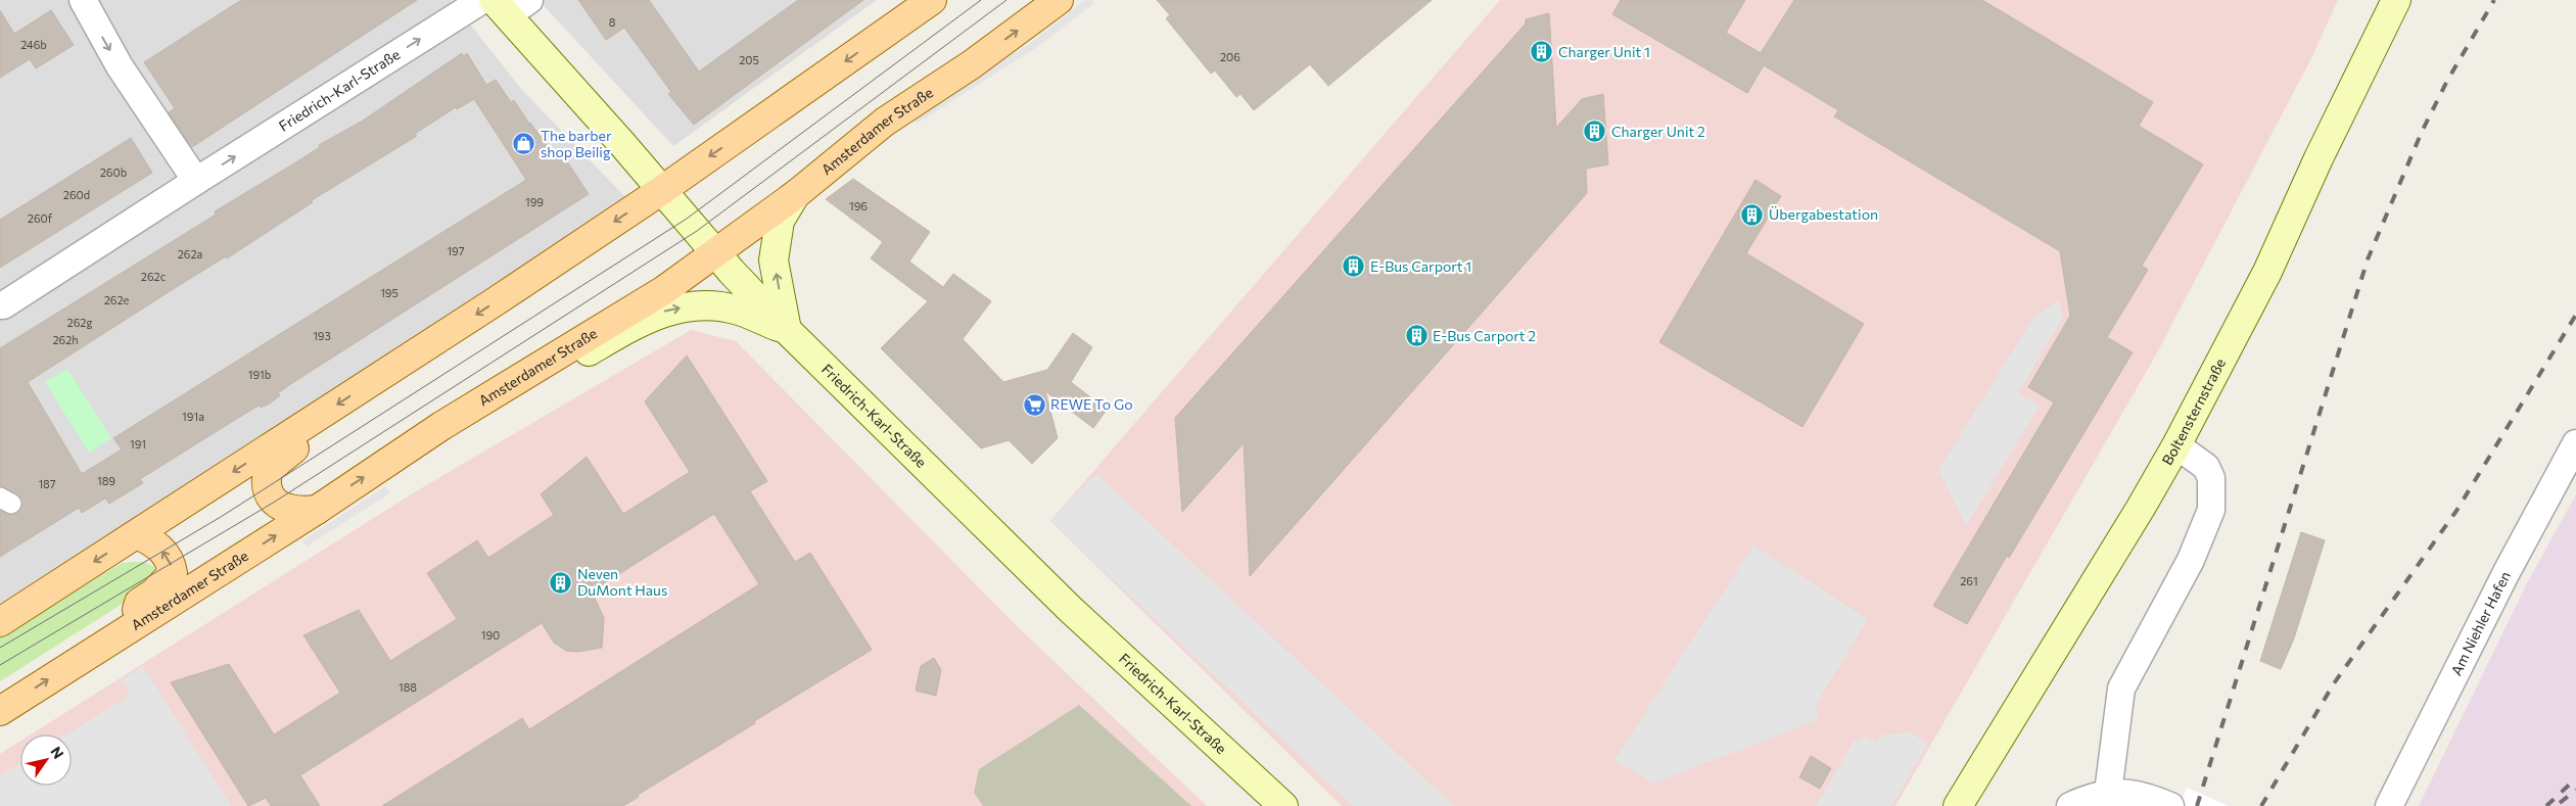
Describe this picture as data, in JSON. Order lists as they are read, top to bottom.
{
  "streets": {
    "main road": ["Friedrich-Karl-Straße", "Amsterdamer Straße", "Boltensternstraße"],
    "street": ["Am Niehler Hafen"]
  },
  "crossings": [
    ["Friedrich-Karl-Straße", "Amsterdamer Straße"]
  ],
  "places": {
    "building": [
      "Charger Unit 1",
      "Charger Unit 2",
      "Übergabestation",
      "E-Bus Carport 1",
      "E-Bus Carport 2",
      "Neven DuMont Haus"
    ],
    "shop": ["The barber shop Beilig"],
    "supermarket": ["REWE To Go"]
  },
  "house_numbers": [
    "8",
    "246b",
    "206",
    "205",
    "260b",
    "260d",
    "199",
    "196",
    "260f",
    "197",
    "262a",
    "262c",
    "195",
    "262e",
    "262g",
    "193",
    "262h",
    "191b",
    "191a",
    "191",
    "189",
    "187",
    "261",
    "190",
    "188"
  ],
  "north": "top right"
}
